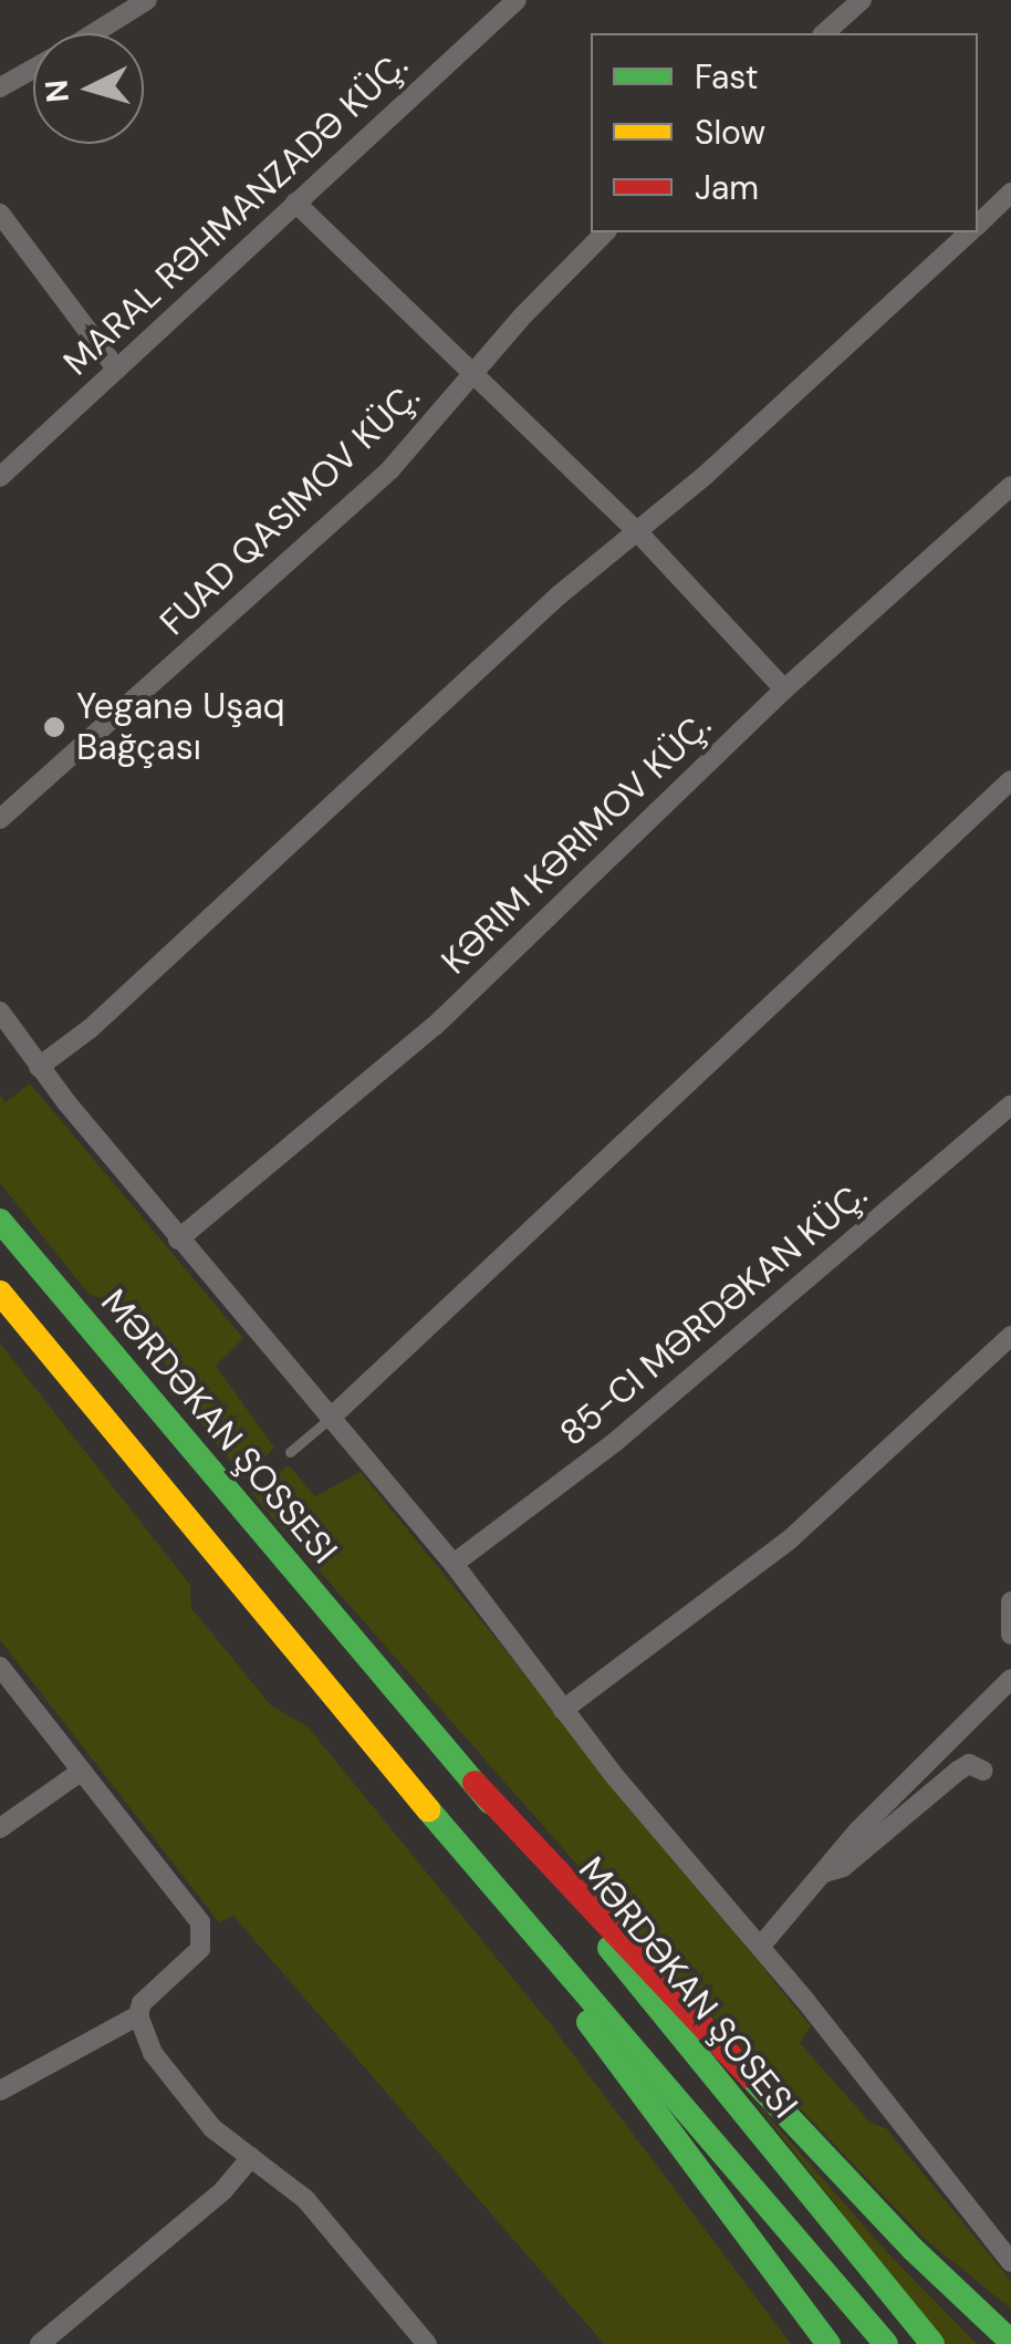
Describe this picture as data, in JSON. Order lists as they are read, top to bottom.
{
  "streets": {
    "main road": ["MƏRDƏKAN ŞOSSESI", "MƏRDƏKAN ŞOSESI"],
    "street": ["MARAL RƏHMANZADƏ KÜÇ.", "KƏRIM KƏRIMOV KÜÇ.", "85-CI MƏRDƏKAN KÜÇ."]
  },
  "crossings": [
    ["MƏRDƏKAN ŞOSSESI", "MƏRDƏKAN ŞOSESI"]
  ],
  "places": ["Yeganə Uşaq Bağçası"],
  "legend": ["Fast", "Slow", "Jam"],
  "north": "left"
}
